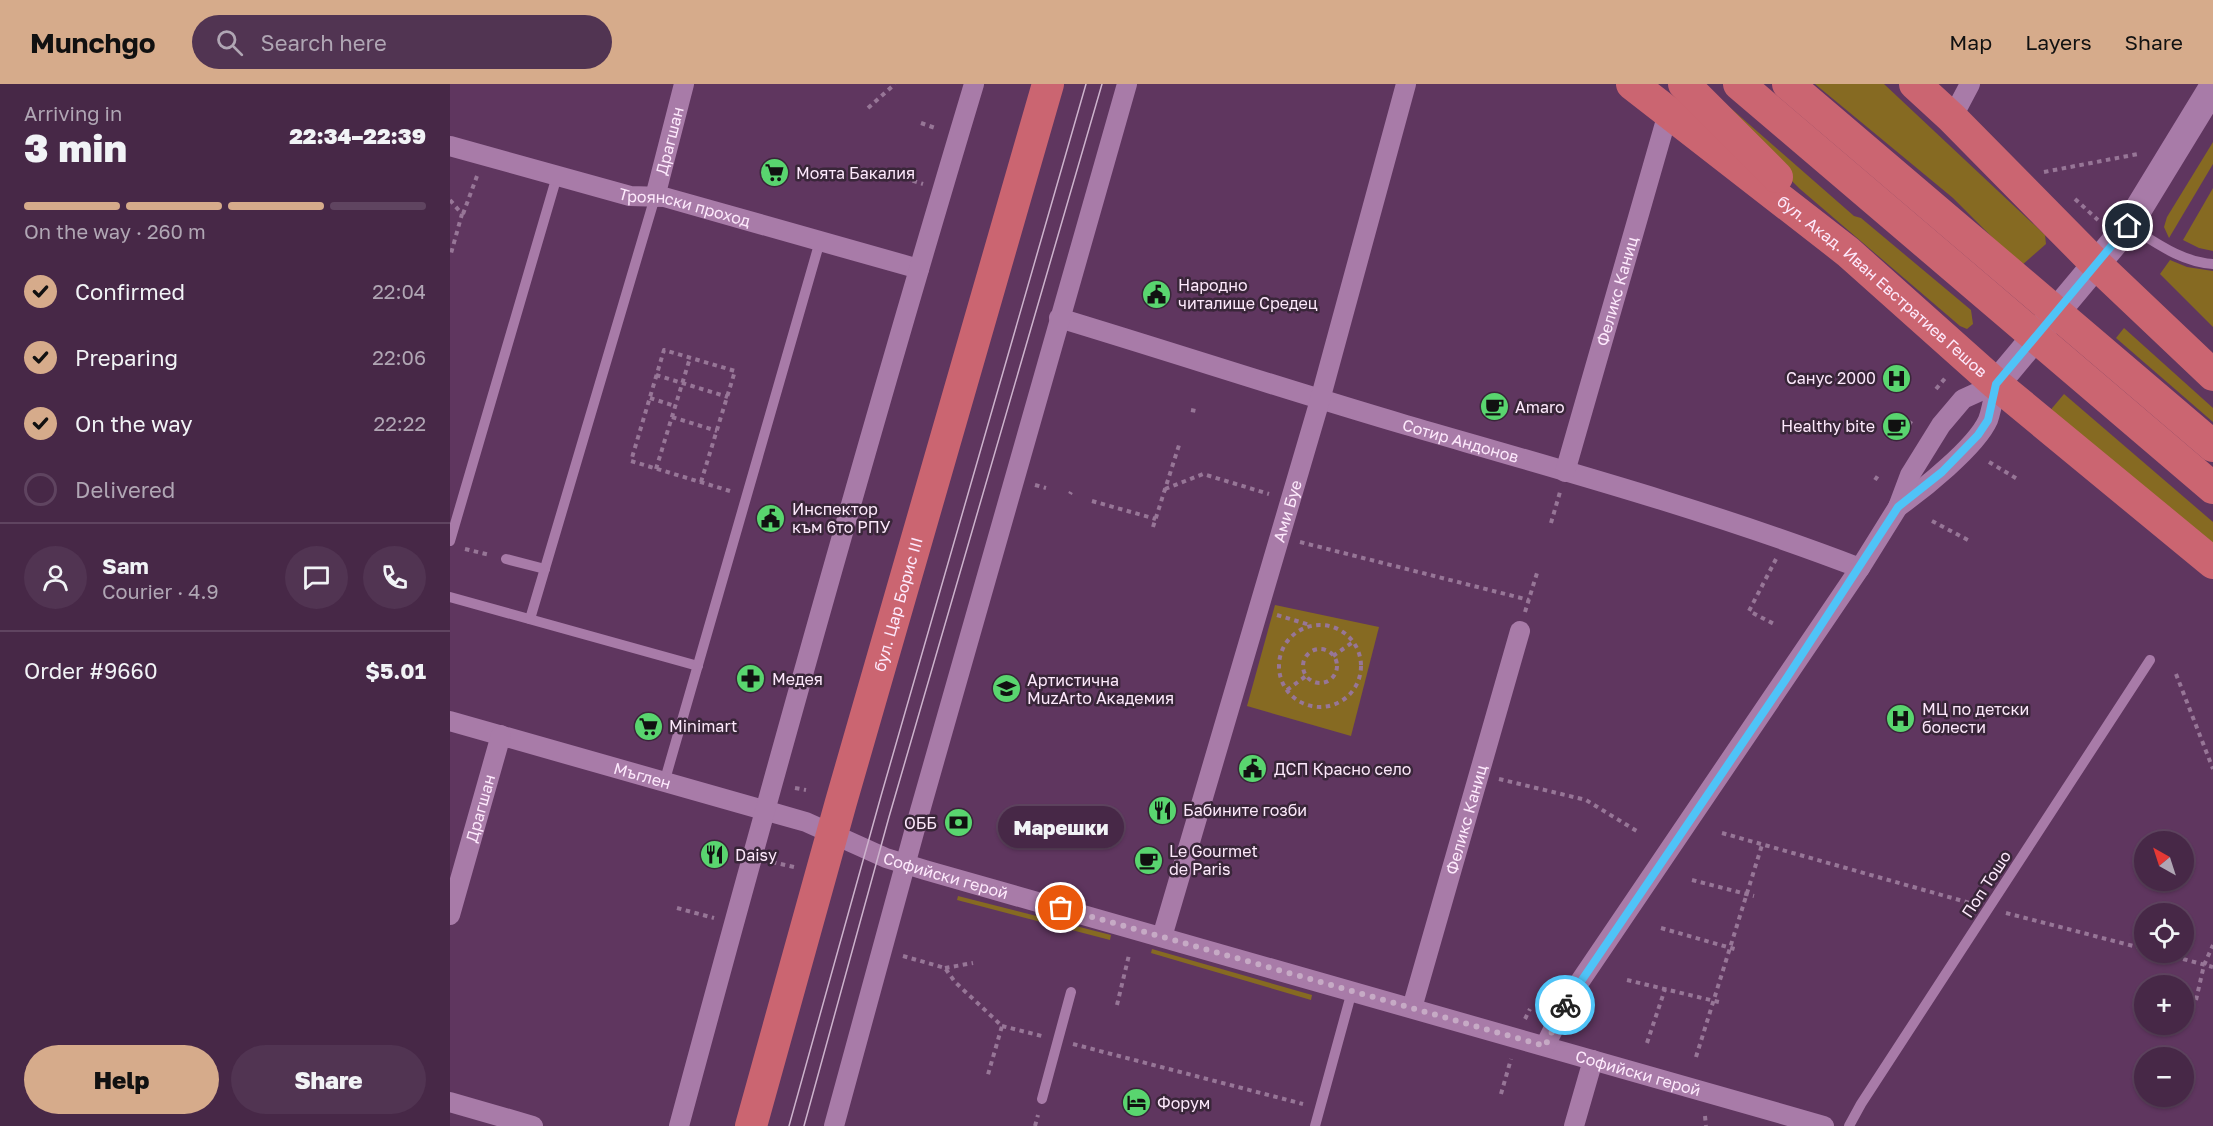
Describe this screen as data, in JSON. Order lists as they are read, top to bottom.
{
  "streets": {
    "main road": ["бул. Акад. Иван Евстратиев Гешов", "бул. Цар Борис III"],
    "street": [
      "Драгшан",
      "Троянски проход",
      "Феликс Каниц",
      "Сотир Андонов",
      "Ами Буе",
      "Мъглен",
      "Софийски герой"
    ],
    "lane": ["Поп Тошо"]
  },
  "crossings": [
    ["Драгшан", "Троянски проход"],
    ["Драгшан", "Мъглен"],
    ["бул. Акад. Иван Евстратиев Гешов", "Феликс Каниц"],
    ["Феликс Каниц", "Сотир Андонов"],
    ["Феликс Каниц", "Софийски герой"],
    ["Сотир Андонов", "Ами Буе"],
    ["Ами Буе", "Софийски герой"],
    ["бул. Цар Борис III", "Мъглен"],
    ["бул. Цар Борис III", "Софийски герой"],
    ["Мъглен", "Софийски герой"]
  ],
  "places": {
    "supermarket": ["Моята Бакалия", "Minimart"],
    "public building": ["Народно читалище Средец", "Инспектор към 6то РПУ", "ДСП Красно село"],
    "hospital": ["Санус 2000", "МЦ по детски болести"],
    "cafe": ["Amaro", "Healthy bite", "Le Gourmet de Paris"],
    "pharmacy": ["Медея"],
    "school or university": ["Артистична MuzArto Академия"],
    "restaurant": ["Бабините гозби", "Daisy"],
    "bank": ["ОББ"],
    "other": ["Марешки"],
    "hotel": ["Форум"]
  },
  "north": "top left",
  "page": {
    "header": "Munchgo",
    "search": "Search here",
    "nav": ["Map", "Layers", "Share"],
    "heading": ["3 min", "Arriving in", "22:34–22:39"],
    "panel": [
      "Sam",
      "Courier · 4.9",
      "Order #9660",
      "$5.01"
    ],
    "bar": "On the way · 260 m",
    "list": [
      ["Confirmed", "22:04"],
      ["Preparing", "22:06"],
      ["On the way", "22:22"],
      "Delivered"
    ],
    "bubble": "Марешки",
    "map_buttons": ["+", "−"],
    "buttons": ["Help", "Share"]
  }
}
